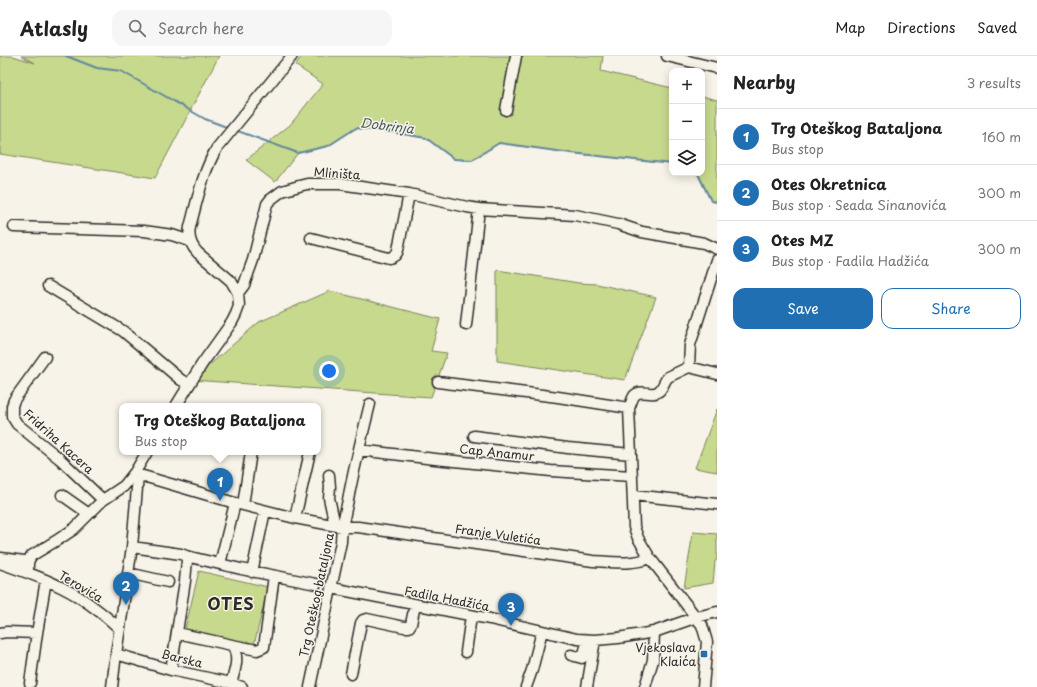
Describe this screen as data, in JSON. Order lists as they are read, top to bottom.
{
  "streets": {
    "street": [
      "Mliništa",
      "Fridriha Kacera",
      "Cap Anamur",
      "Franje Vuletića",
      "Terovića",
      "Trg Oteškog bataljona",
      "Fadila Hadžića",
      "Barska"
    ]
  },
  "crossings": [
    ["Franje Vuletića", "Trg Oteškog bataljona"],
    ["Trg Oteškog bataljona", "Fadila Hadžića"]
  ],
  "districts": ["OTES"],
  "water": ["Dobrinja"],
  "places": {
    "transit": ["Vjekoslava Klaića"]
  },
  "page": {
    "header": "Atlasly",
    "search": "Search here",
    "nav": ["Map", "Directions", "Saved"],
    "heading": ["Nearby", "3 results"],
    "map_buttons": ["+", "−"],
    "list": [
      {
        "mark": "1",
        "name": "Trg Oteškog Bataljona",
        "note": "Bus stop",
        "value": "160 m"
      },
      {
        "mark": "2",
        "name": "Otes Okretnica",
        "note": "Bus stop · Seada Sinanovića",
        "value": "300 m"
      },
      {
        "mark": "3",
        "name": "Otes MZ",
        "note": "Bus stop · Fadila Hadžića",
        "value": "300 m"
      }
    ],
    "buttons": ["Save", "Share"],
    "popup": ["Trg Oteškog Bataljona", "Bus stop"],
    "pins": ["1", "2", "3"]
  }
}
